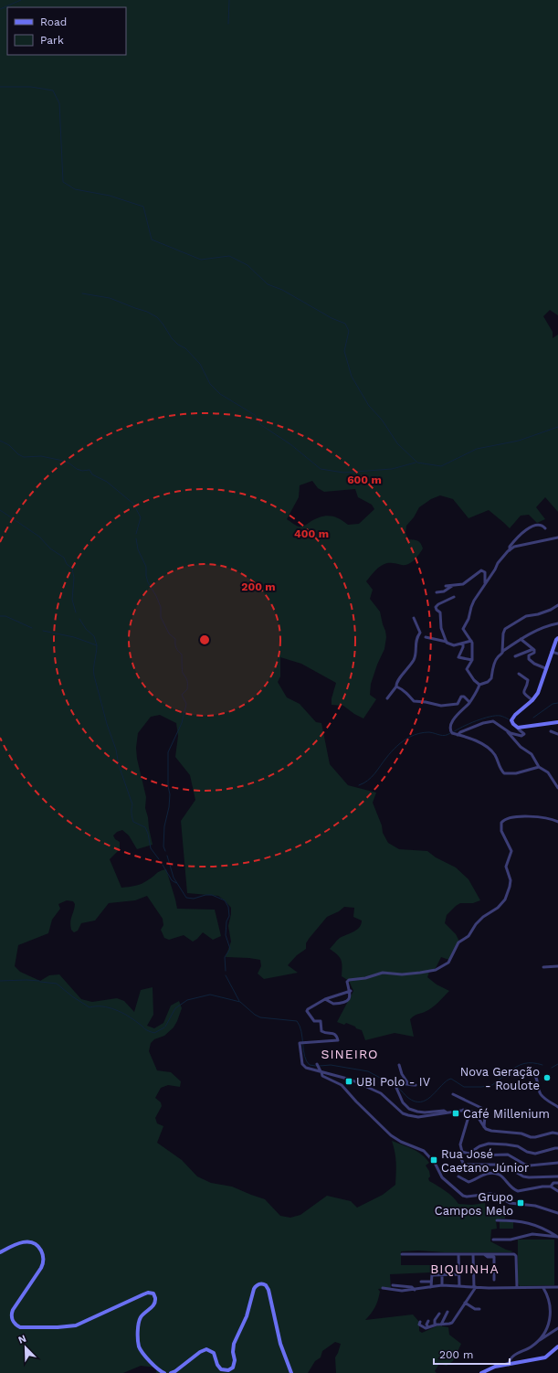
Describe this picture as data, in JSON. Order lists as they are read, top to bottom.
{
  "districts": ["SINEIRO", "BIQUINHA"],
  "places": {
    "other": ["Nova Geração - Roulote"],
    "transit": [
      "UBI Polo - IV",
      "Café Millenium",
      "Rua José Caetano Júnior",
      "Grupo Campos Melo"
    ]
  },
  "legend": ["Road", "Park"],
  "scale_bar": "200 m",
  "north": "top left",
  "rings": ["600 m", "400 m", "200 m"]
}
